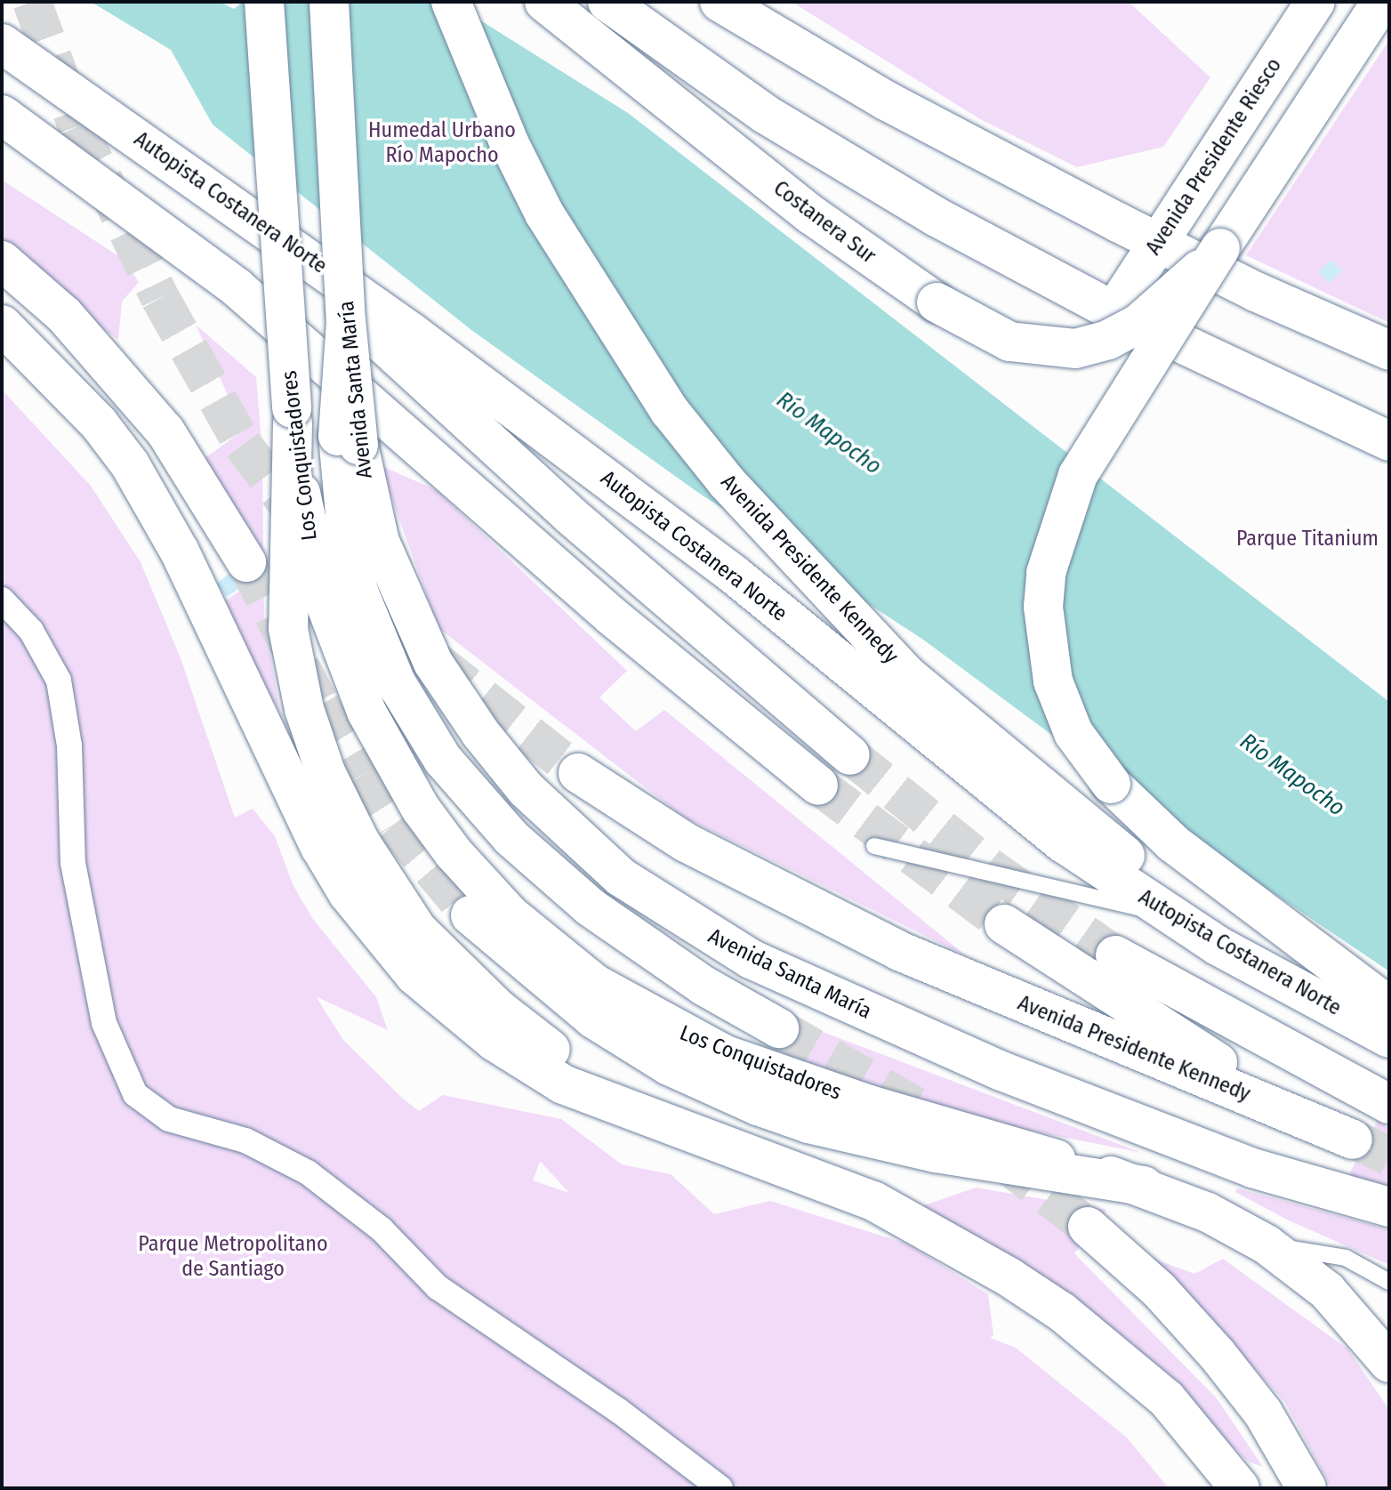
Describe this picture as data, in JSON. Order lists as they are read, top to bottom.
{
  "streets": {
    "main road": [
      "Avenida Presidente Riesco",
      "Autopista Costanera Norte",
      "Costanera Sur",
      "Avenida Santa María",
      "Los Conquistadores",
      "Avenida Presidente Kennedy"
    ]
  },
  "crossings": [
    ["Autopista Costanera Norte", "Avenida Presidente Kennedy"]
  ],
  "water": ["Río Mapocho"],
  "parks": ["Humedal Urbano Río Mapocho", "Parque Titanium", "Parque Metropolitano de Santiago"]
}
